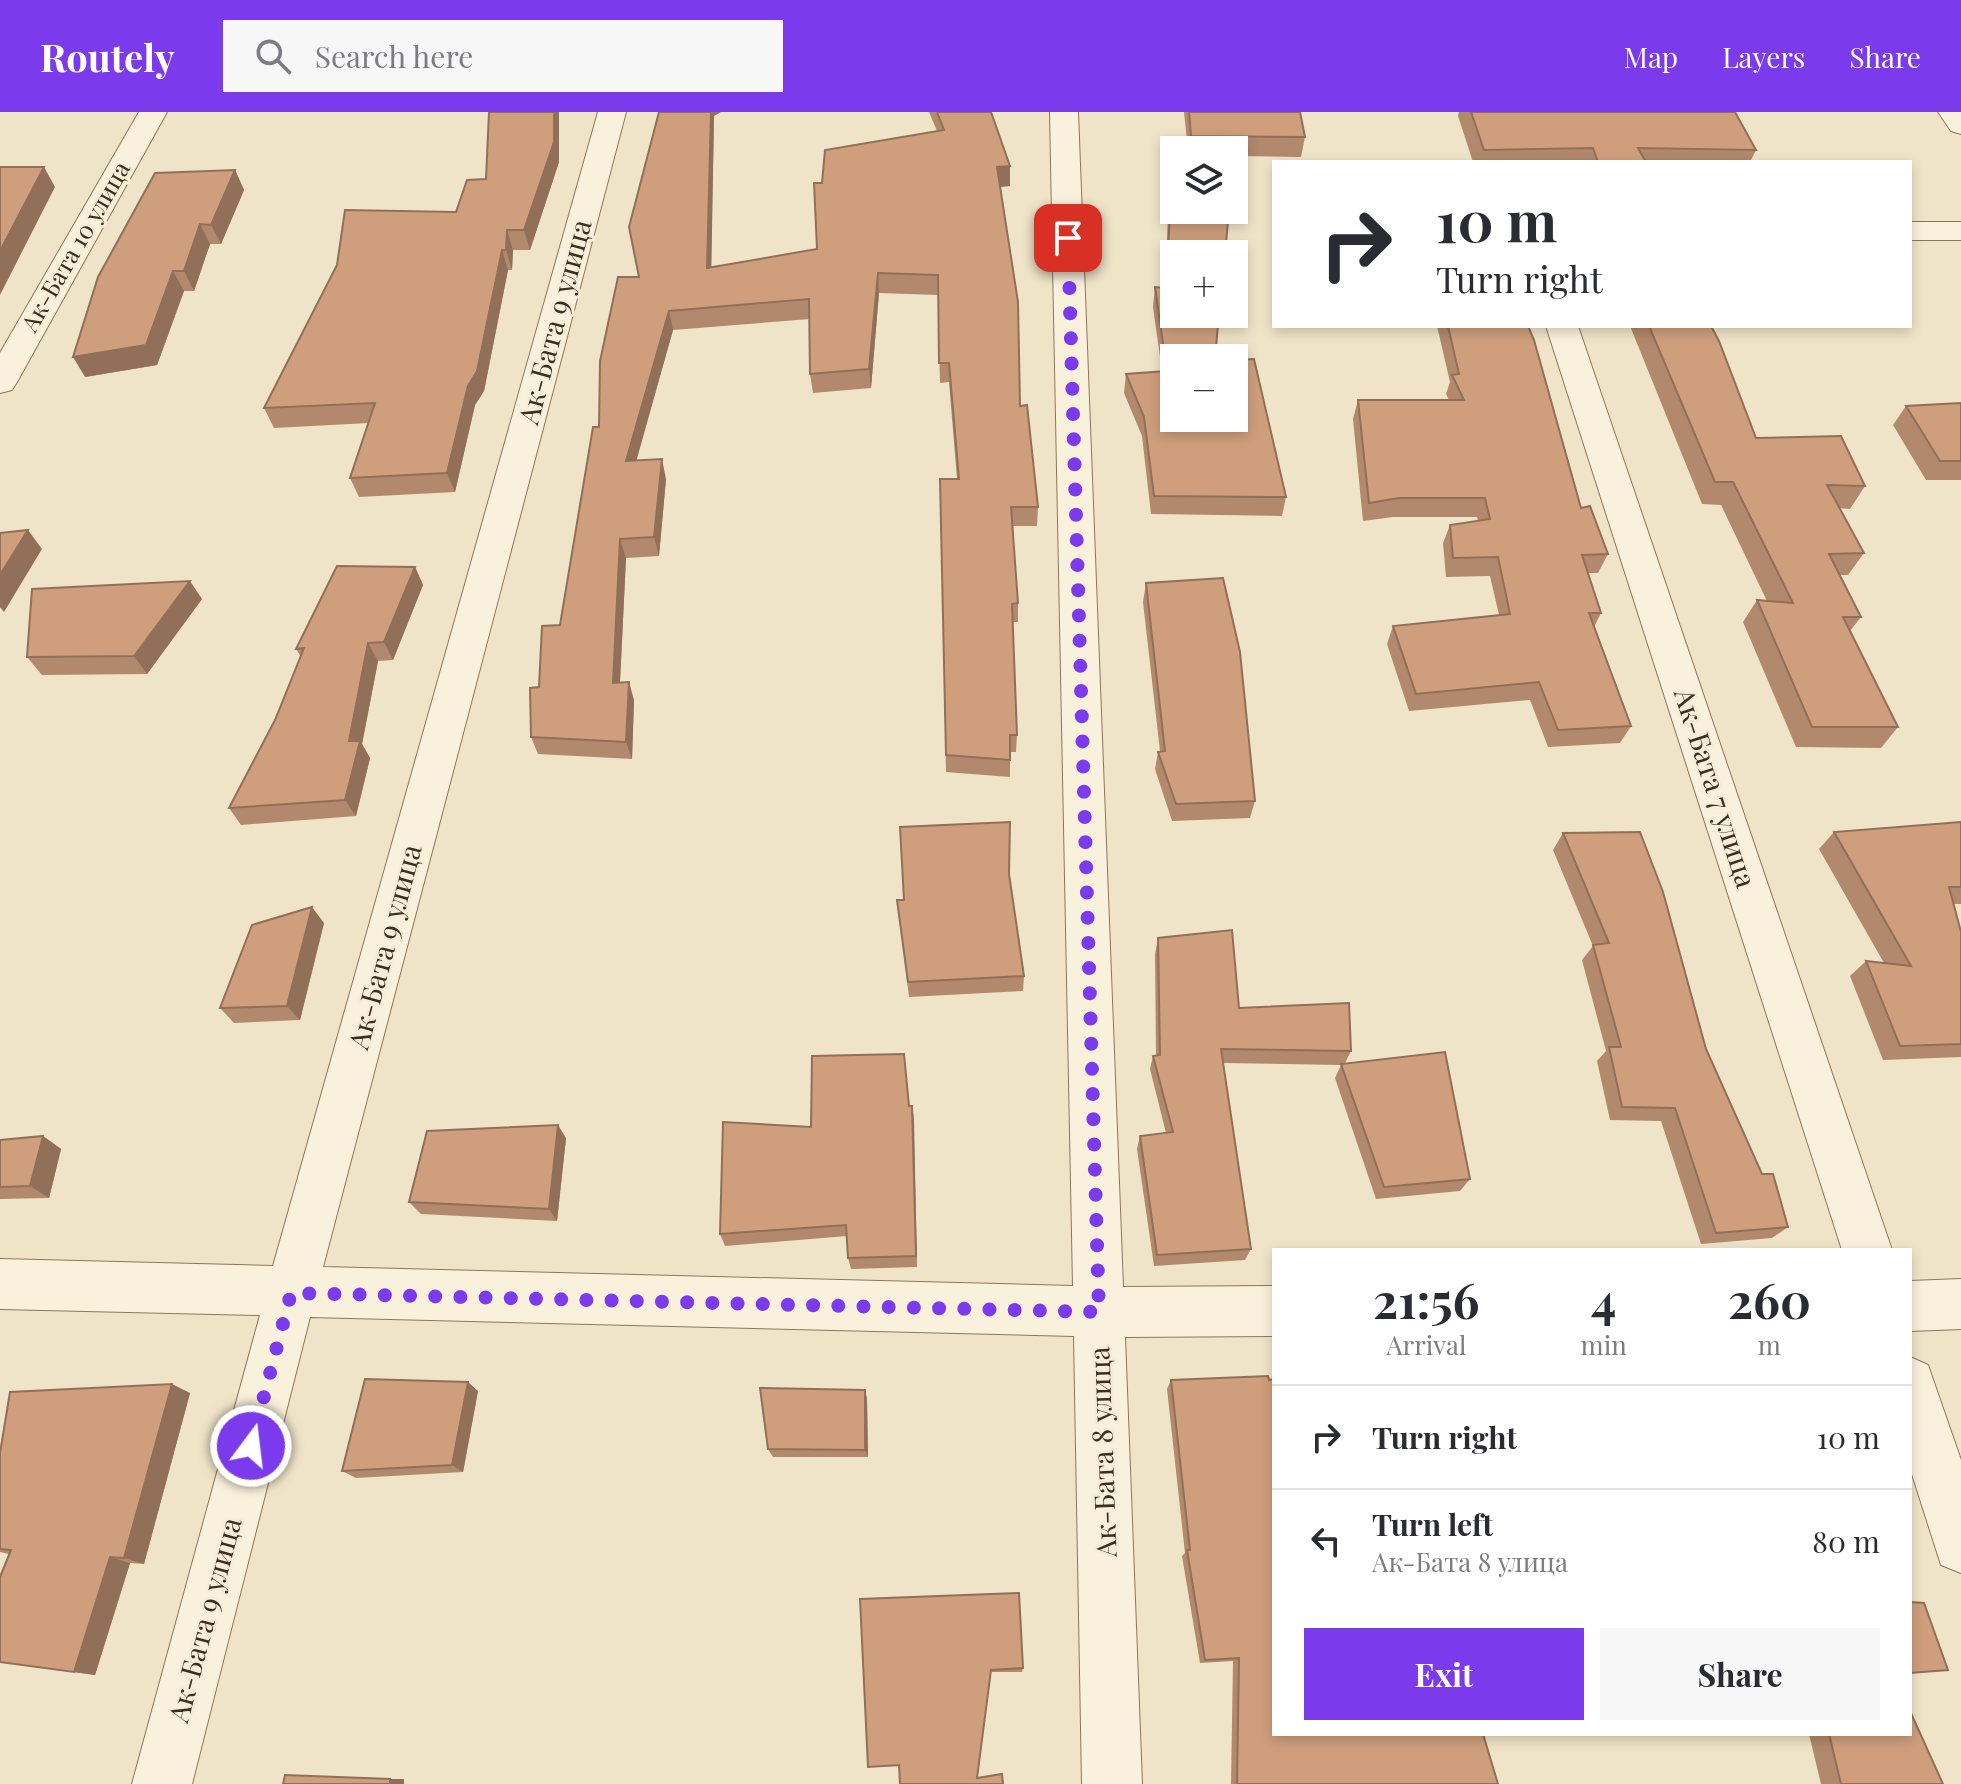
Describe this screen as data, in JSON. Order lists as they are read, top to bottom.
{
  "streets": {
    "street": [
      "Ак-Бата 10 улица",
      "Ак-Бата 9 улица",
      "Ак-Бата 7 улица",
      "Ак-Бата 8 улица"
    ]
  },
  "page": {
    "header": "Routely",
    "search": "Search here",
    "nav": ["Map", "Layers", "Share"],
    "map_buttons": ["+", "−"],
    "turn": ["10 m", "Turn right"],
    "eta": [
      "21:56",
      "Arrival",
      "4",
      "min",
      "260",
      "m"
    ],
    "list": [
      {
        "name": "Turn right",
        "value": "10 m"
      },
      {
        "name": "Turn left",
        "note": "Ак-Бата 8 улица",
        "value": "80 m"
      }
    ],
    "buttons": ["Exit", "Share"]
  }
}
